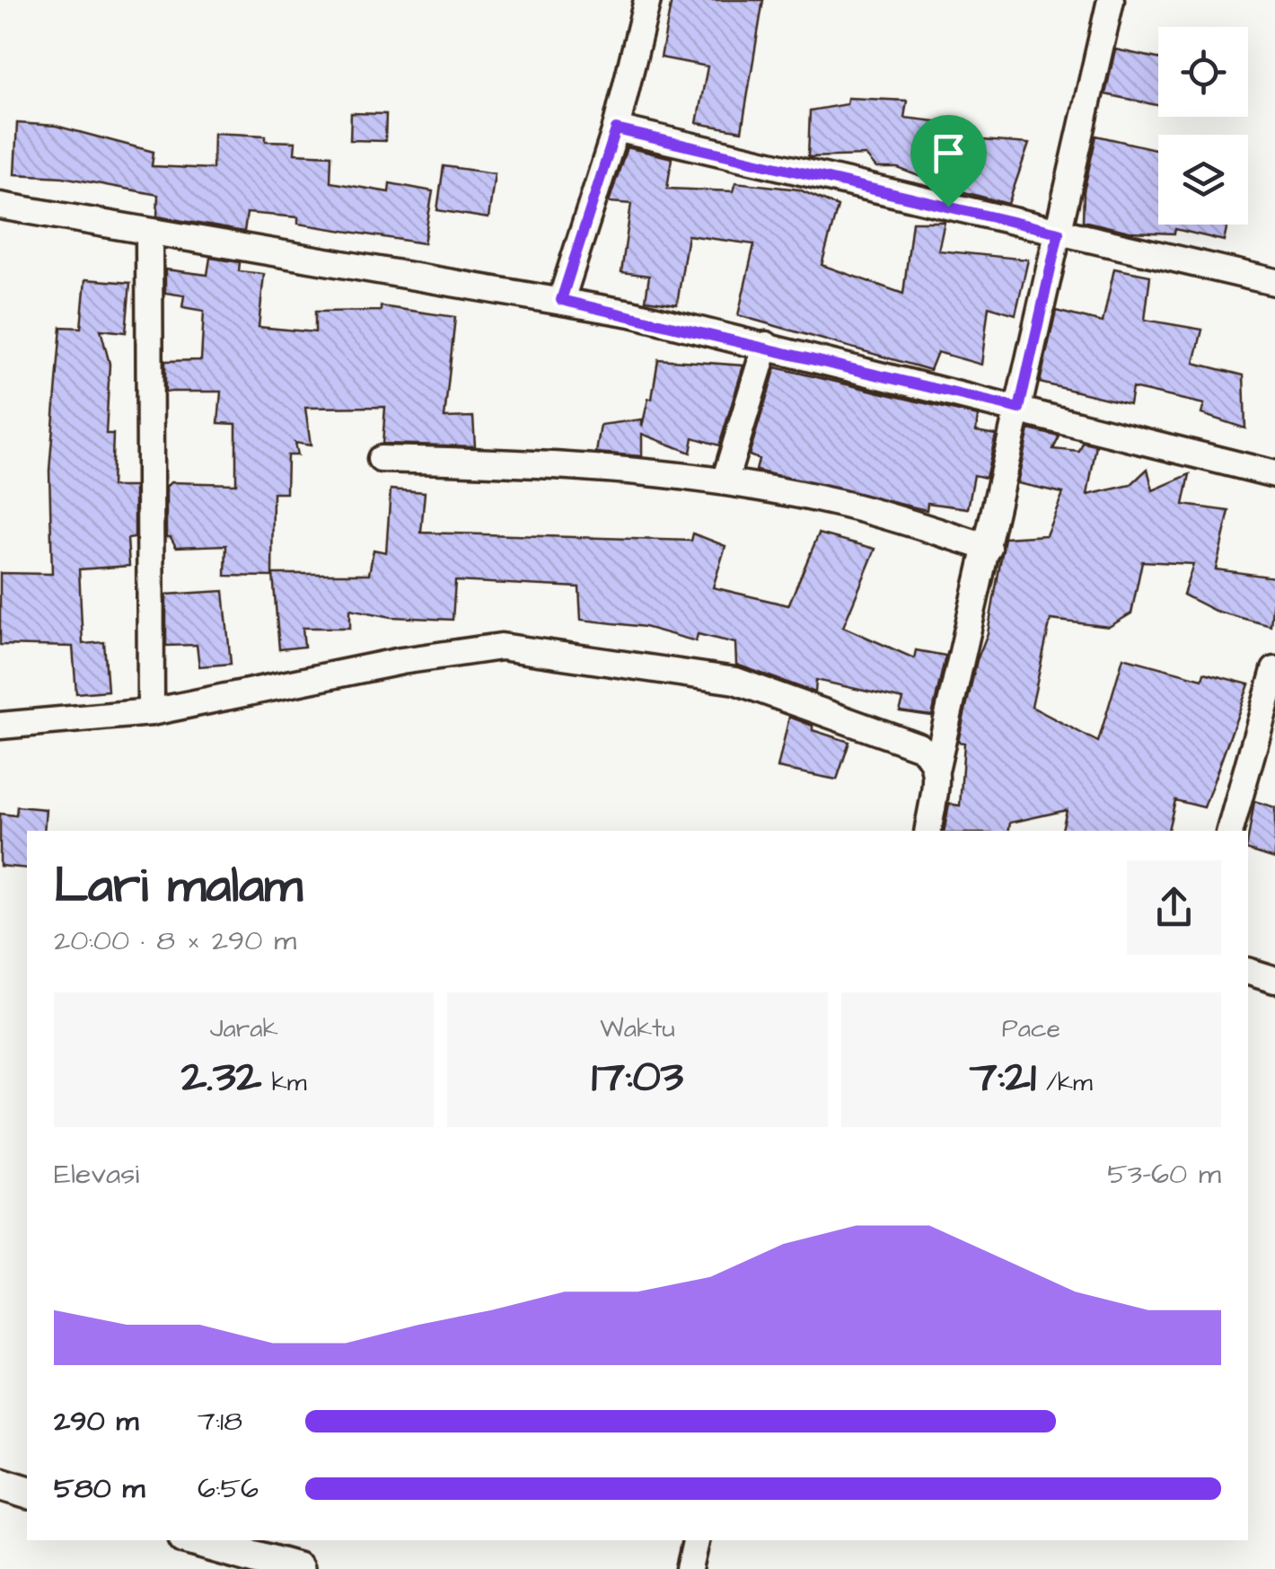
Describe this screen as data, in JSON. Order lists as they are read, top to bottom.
{
  "page": {
    "heading": ["Lari malam", "20:00 · 8 × 290 m"],
    "stats": [
      ["Jarak", "2.32 km"],
      ["Waktu", "17:03"],
      ["Pace", "7:21 /km"]
    ],
    "chart": ["Elevasi", "53–60 m"],
    "list": [
      {
        "name": "290 m",
        "note": "7:18"
      },
      {
        "name": "580 m",
        "note": "6:56"
      }
    ]
  }
}
